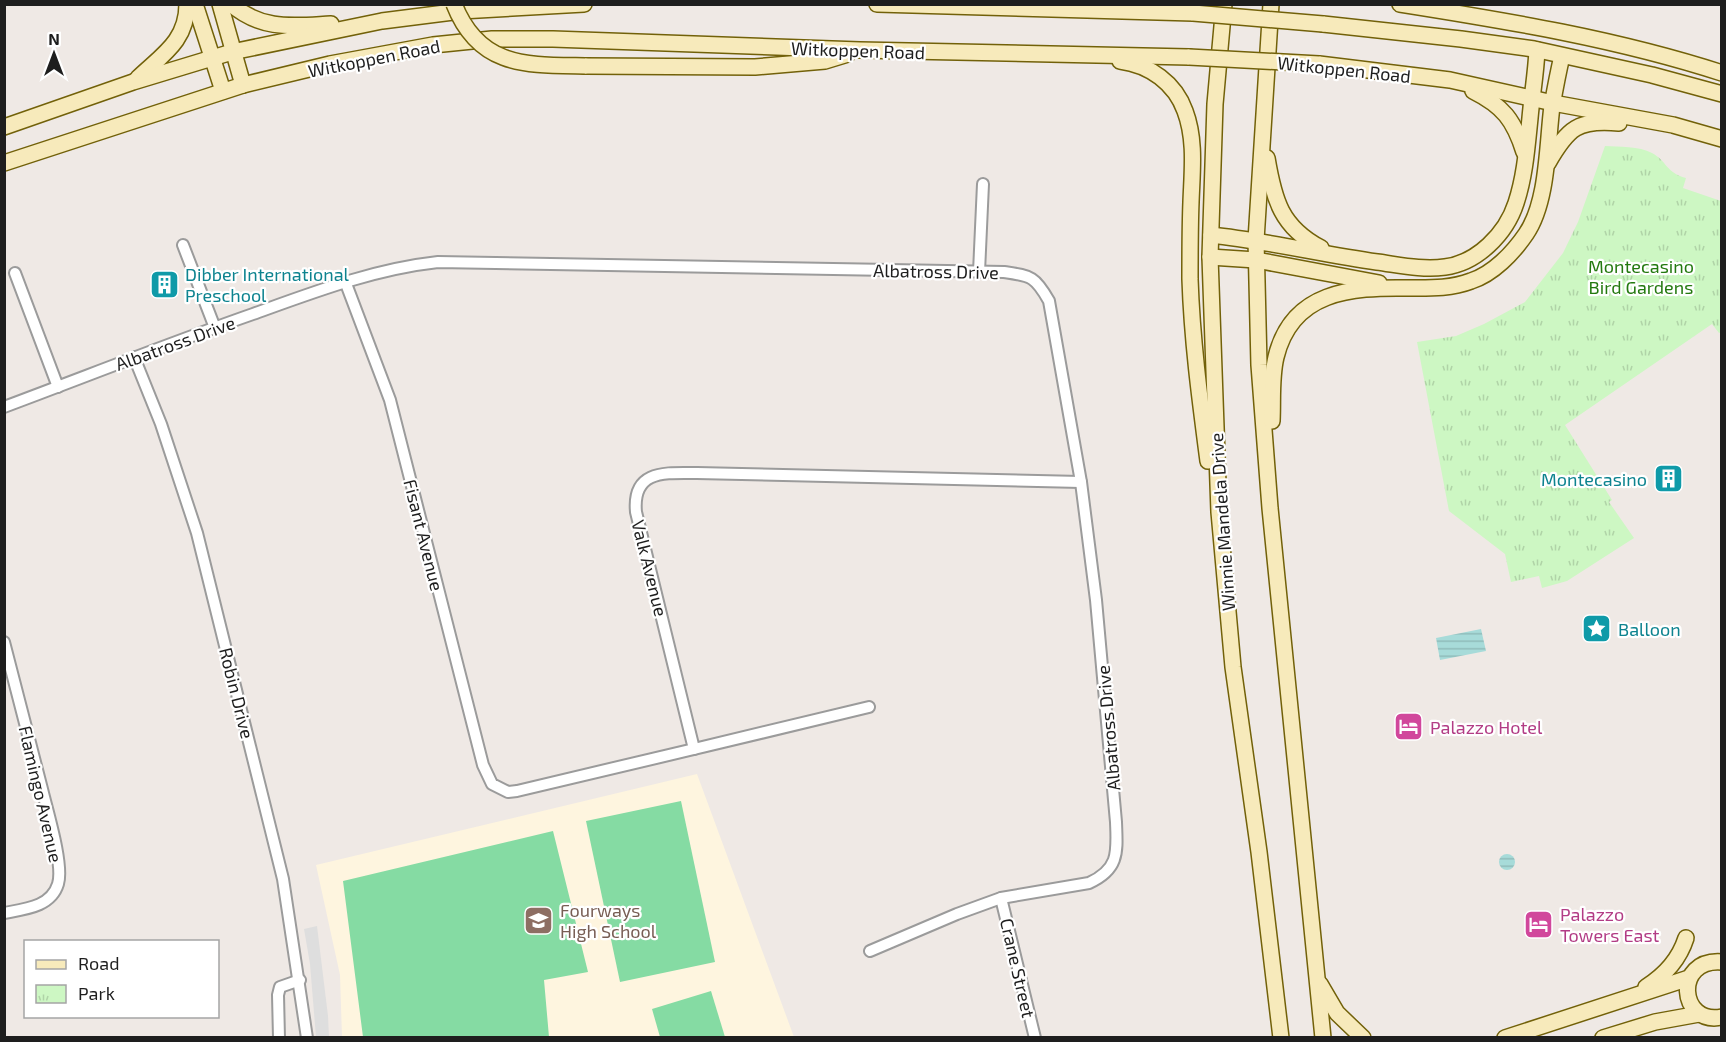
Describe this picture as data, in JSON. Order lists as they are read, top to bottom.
{
  "streets": {
    "main road": ["Witkoppen Road", "Winnie Mandela Drive"],
    "street": [
      "Albatross Drive",
      "Fisant Avenue",
      "Valk Avenue",
      "Robin Drive",
      "Flamingo Avenue",
      "Crane Street"
    ]
  },
  "crossings": [
    ["Albatross Drive", "Fisant Avenue"],
    ["Albatross Drive", "Valk Avenue"],
    ["Albatross Drive", "Robin Drive"],
    ["Albatross Drive", "Crane Street"],
    ["Fisant Avenue", "Valk Avenue"]
  ],
  "parks": ["Montecasino Bird Gardens"],
  "places": {
    "building": ["Dibber International Preschool", "Montecasino"],
    "place": ["Balloon"],
    "hotel": ["Palazzo Hotel", "Palazzo Towers East"],
    "school or university": ["Fourways High School"]
  },
  "legend": ["Road", "Park"],
  "north": "top"
}
